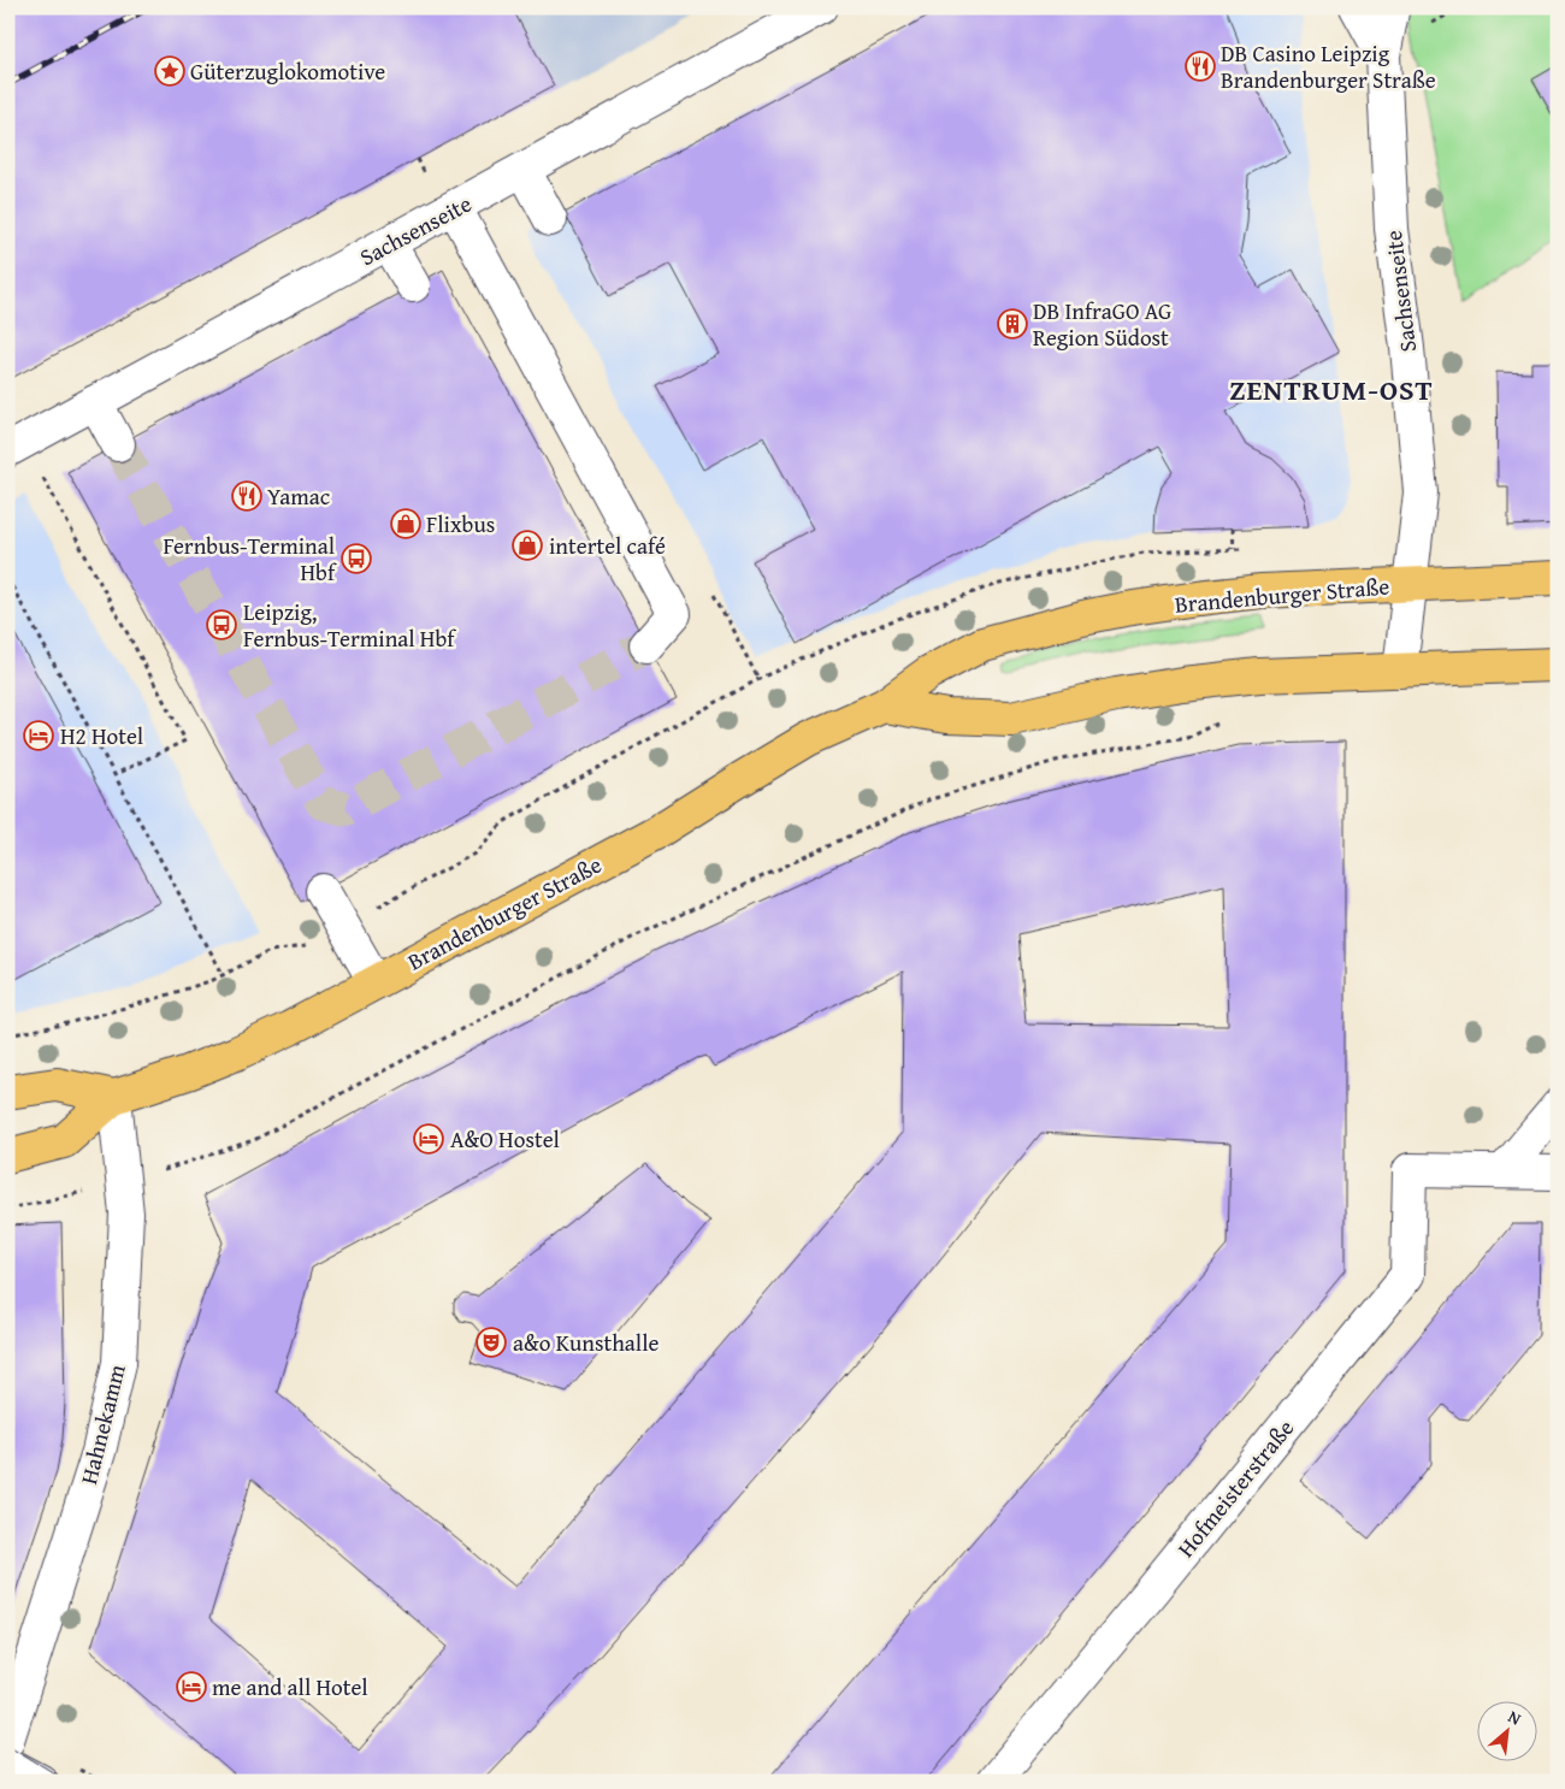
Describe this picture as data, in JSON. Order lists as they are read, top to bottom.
{
  "streets": {
    "main road": ["Brandenburger Straße"],
    "street": ["Sachsenseite", "Hahnekamm", "Hofmeisterstraße"]
  },
  "crossings": [
    ["Sachsenseite", "Brandenburger Straße"],
    ["Brandenburger Straße", "Hahnekamm"]
  ],
  "districts": ["ZENTRUM-OST"],
  "places": {
    "restaurant": ["DB Casino Leipzig Brandenburger Straße", "Yamac"],
    "place": ["Güterzuglokomotive"],
    "building": ["DB InfraGO AG Region Südost"],
    "shop": ["Flixbus", "intertel café"],
    "bus stop": ["Fernbus-Terminal Hbf", "Leipzig, Fernbus-Terminal Hbf"],
    "hotel": ["H2 Hotel", "A&O Hostel", "me and all Hotel"],
    "theatre": ["a&o Kunsthalle"]
  },
  "north": "top right"
}
